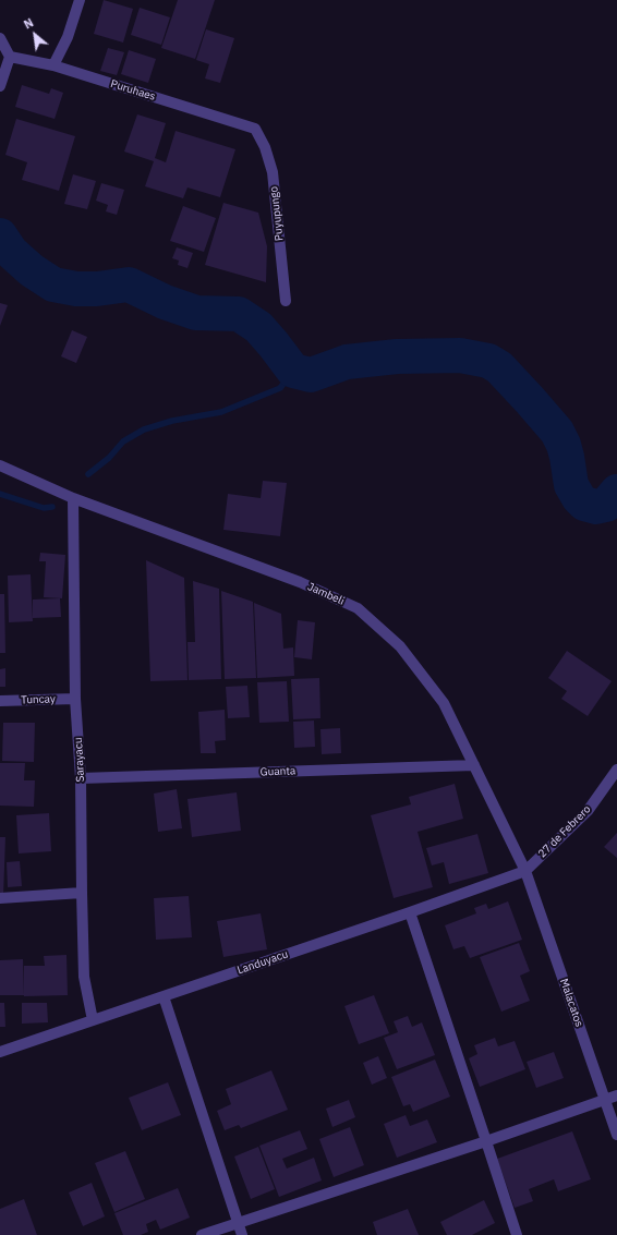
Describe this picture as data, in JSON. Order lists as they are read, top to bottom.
{
  "streets": {
    "street": [
      "Puruhaes",
      "Puyupungo",
      "Jambeli",
      "Tuncay",
      "Sarayacu",
      "Guanta",
      "27 de Febrero",
      "Landuyacu",
      "Malacatos"
    ]
  },
  "crossings": [
    ["Puruhaes", "Puyupungo"],
    ["Jambeli", "Sarayacu"],
    ["Jambeli", "Guanta"],
    ["Jambeli", "27 de Febrero"],
    ["Jambeli", "Landuyacu"],
    ["Jambeli", "Malacatos"],
    ["Tuncay", "Sarayacu"],
    ["Sarayacu", "Guanta"],
    ["Sarayacu", "Landuyacu"],
    ["27 de Febrero", "Landuyacu"],
    ["27 de Febrero", "Malacatos"],
    ["Landuyacu", "Malacatos"]
  ],
  "north": "top left"
}
